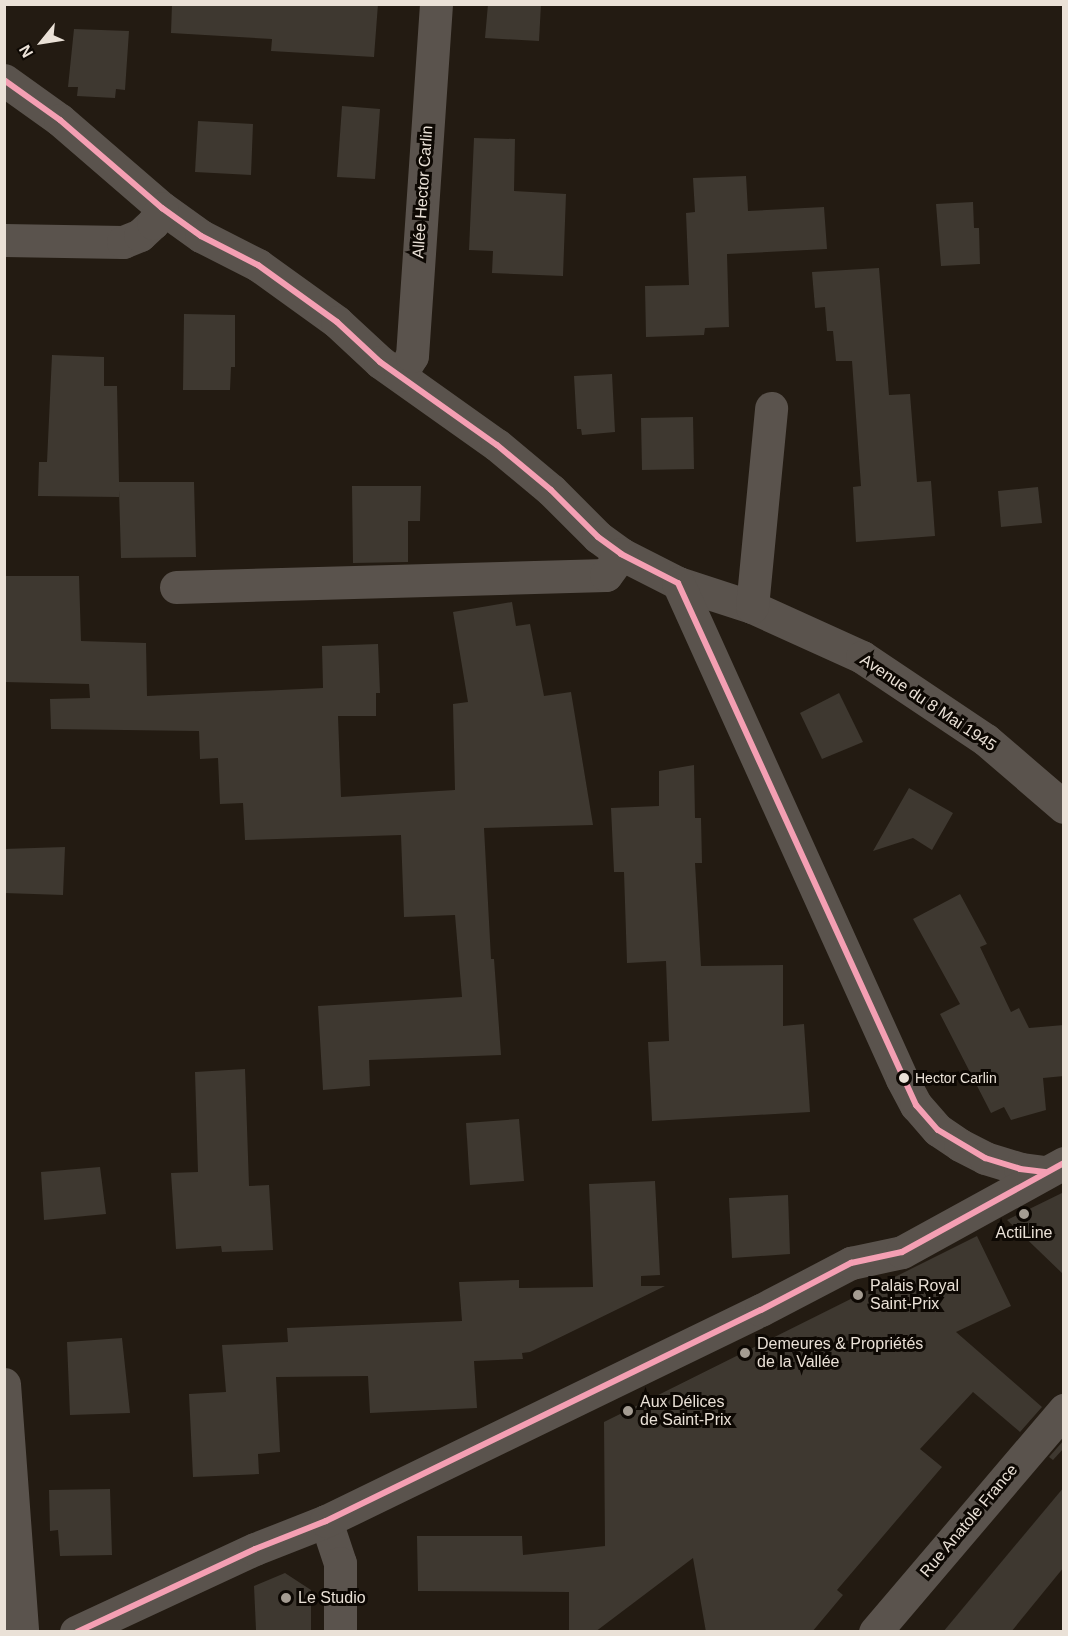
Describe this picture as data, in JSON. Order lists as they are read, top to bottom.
{
  "streets": {
    "street": ["Allée Hector Carlin", "Avenue du 8 Mai 1945", "Rue Anatole France"]
  },
  "crossings": [
    ["Allée Hector Carlin", "Avenue du 8 Mai 1945"]
  ],
  "places": [
    "Hector Carlin",
    "ActiLine",
    "Palais Royal Saint-Prix",
    "Demeures & Propriétés de la Vallée",
    "Aux Délices de Saint-Prix",
    "Le Studio"
  ],
  "north": "bottom left"
}
